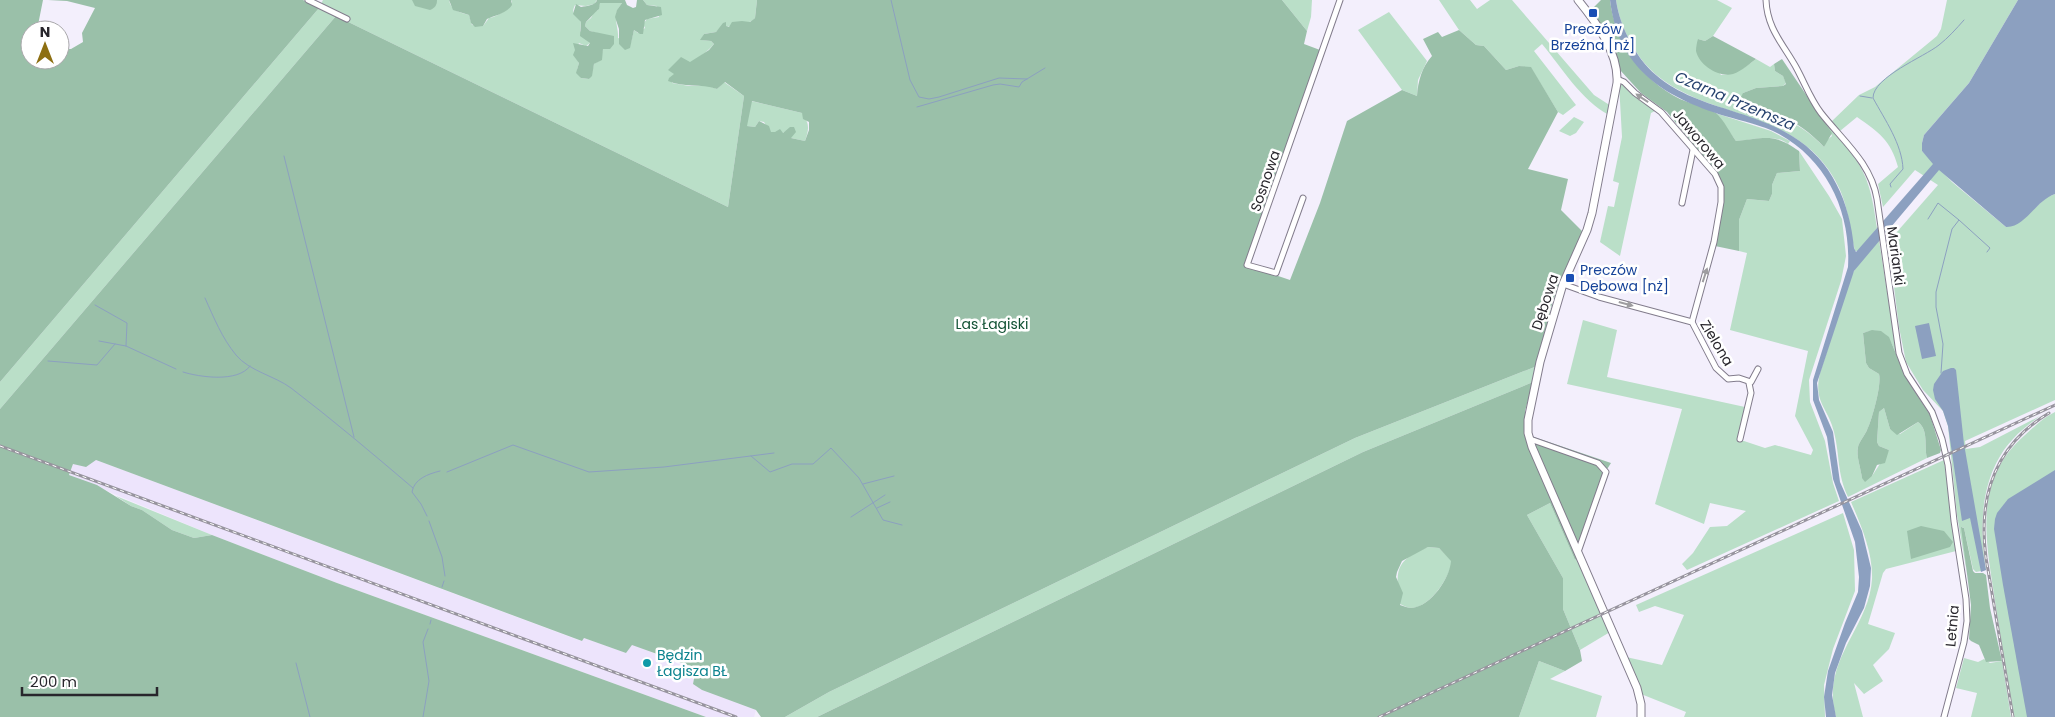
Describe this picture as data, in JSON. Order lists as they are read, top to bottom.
{
  "streets": {
    "street": [
      "Jaworowa",
      "Sosnowa",
      "Marianki",
      "Dębowa",
      "Zielona",
      "Letnia"
    ]
  },
  "crossings": [
    ["Jaworowa", "Dębowa"],
    ["Jaworowa", "Zielona"],
    ["Marianki", "Letnia"],
    ["Dębowa", "Zielona"]
  ],
  "one_way": ["Jaworowa", "Zielona"],
  "water": ["Czarna Przemsza"],
  "parks": ["Las Łagiski"],
  "places": {
    "transit": ["Preczów Brzeźna [nż]", "Preczów Dębowa [nż]"],
    "other": ["Będzin Łagisza BŁ"]
  },
  "scale_bar": "200 m",
  "north": "top"
}
